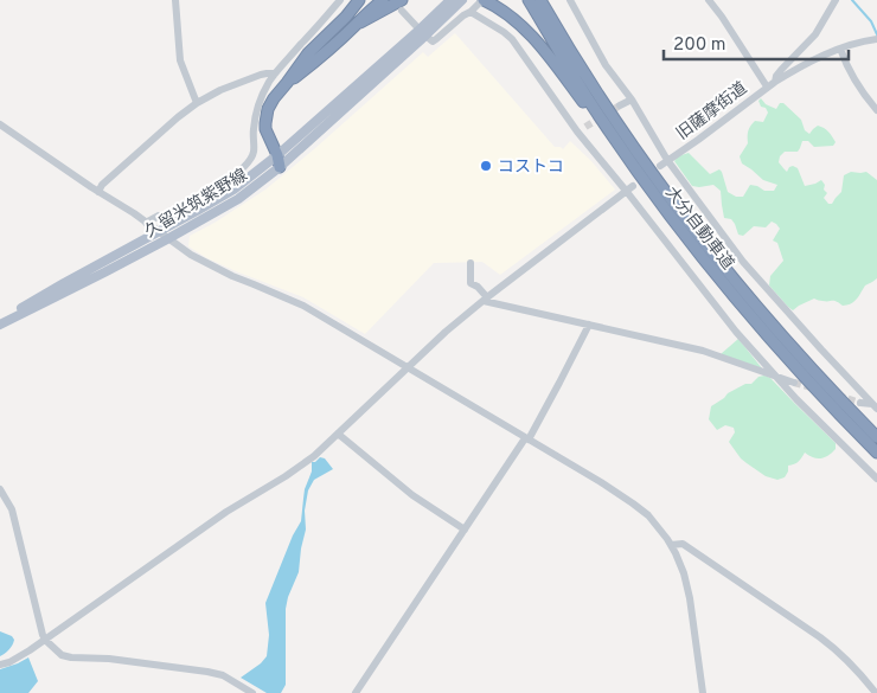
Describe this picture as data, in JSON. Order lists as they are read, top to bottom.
{
  "streets": {
    "highway": ["大分自動車道"],
    "main road": ["久留米筑紫野線"],
    "street": ["旧薩摩街道"]
  },
  "places": ["コストコ"],
  "scale_bar": "200 m"
}
